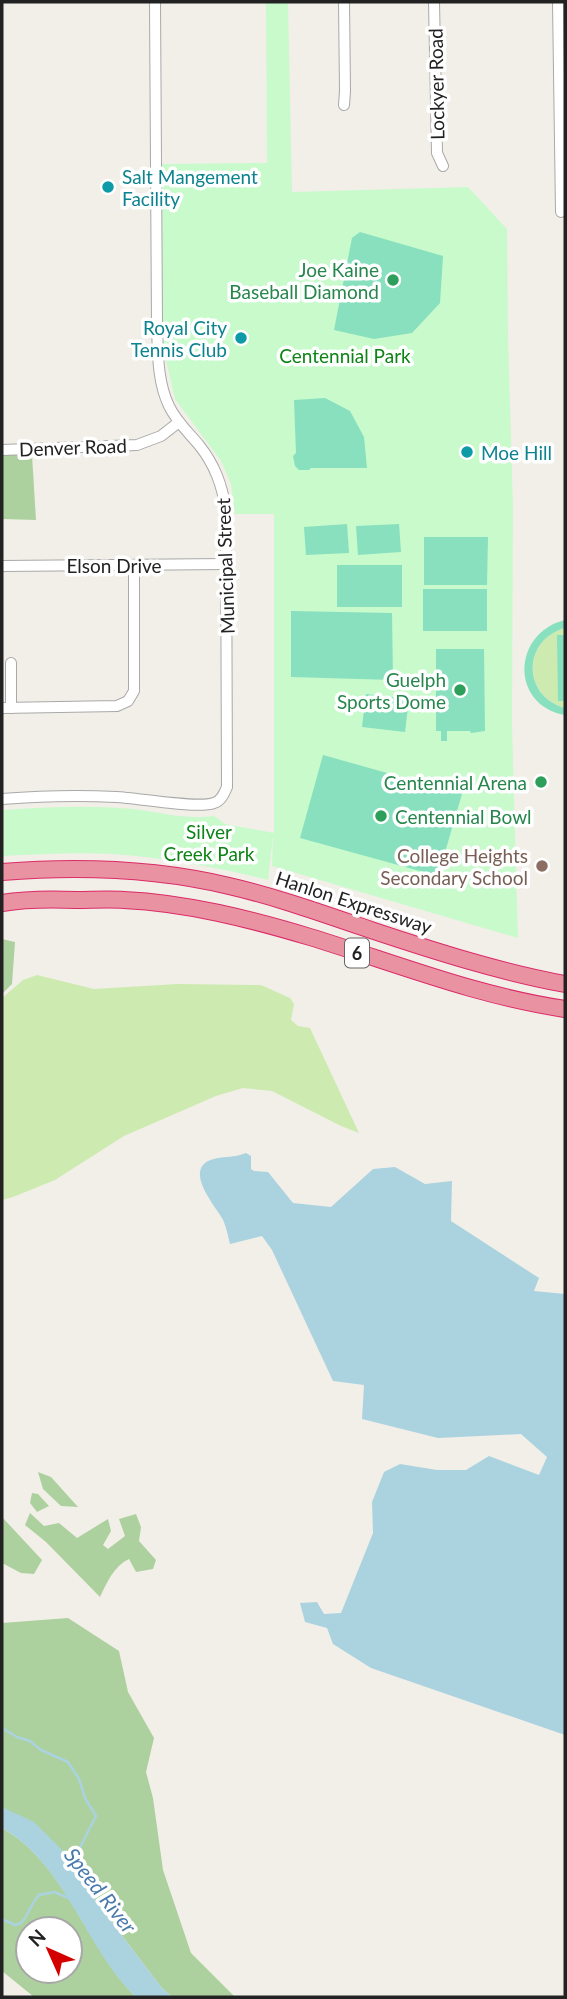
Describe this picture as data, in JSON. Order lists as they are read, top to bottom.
{
  "streets": {
    "highway": ["Hanlon Expressway", "6"],
    "street": [
      "Lockyer Road",
      "Denver Road",
      "Elson Drive",
      "Municipal Street"
    ]
  },
  "crossings": [
    ["Denver Road", "Municipal Street"],
    ["Elson Drive", "Municipal Street"]
  ],
  "water": ["Speed River"],
  "parks": ["Centennial Park", "Silver Creek Park"],
  "places": [
    "Salt Mangement Facility",
    "Joe Kaine Baseball Diamond",
    "Royal City Tennis Club",
    "Moe Hill",
    "Guelph Sports Dome",
    "Centennial Arena",
    "Centennial Bowl",
    "College Heights Secondary School"
  ],
  "north": "top left"
}
